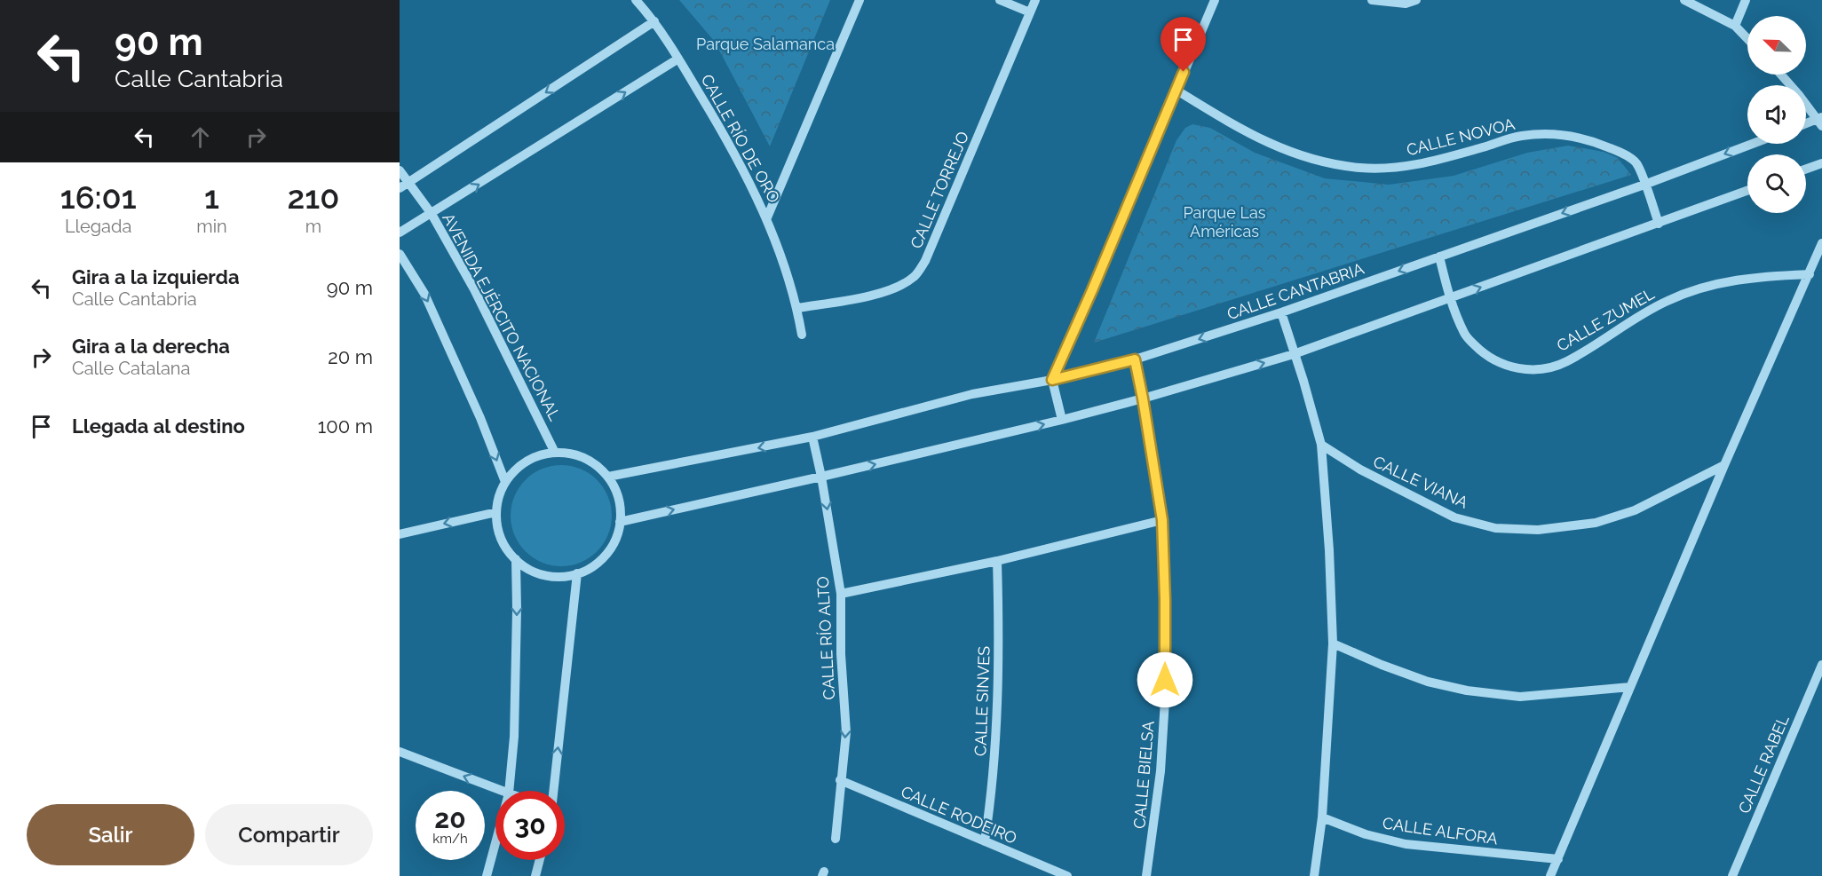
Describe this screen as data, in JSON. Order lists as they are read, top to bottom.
{
  "streets": {
    "street": [
      "CALLE NOVOA",
      "CALLE RÍO DE ORO",
      "CALLE TORREJO",
      "CALLE CANTABRIA",
      "AVENIDA EJÉRCITO NACIONAL",
      "CALLE ZUMEL",
      "CALLE VIANA",
      "CALLE RÍO ALTO",
      "CALLE SINVES",
      "CALLE RABEL",
      "CALLE BIELSA",
      "CALLE RODEIRO",
      "CALLE ALFORA"
    ]
  },
  "crossings": [
    ["CALLE NOVOA", "CALLE CANTABRIA"],
    ["CALLE RÍO DE ORO", "CALLE TORREJO"],
    ["CALLE CANTABRIA", "AVENIDA EJÉRCITO NACIONAL"],
    ["CALLE CANTABRIA", "CALLE ZUMEL"],
    ["CALLE CANTABRIA", "CALLE RÍO ALTO"],
    ["CALLE CANTABRIA", "CALLE BIELSA"],
    ["CALLE RÍO ALTO", "CALLE RODEIRO"],
    ["CALLE SINVES", "CALLE RODEIRO"]
  ],
  "one_way": ["CALLE RÍO ALTO"],
  "parks": ["Parque Salamanca", "Parque Las Américas"],
  "north": "top left",
  "page": {
    "turn": ["90 m", "Calle Cantabria"],
    "eta": [
      "16:01",
      "Llegada",
      "1",
      "min",
      "210",
      "m"
    ],
    "list": [
      {
        "name": "Gira a la izquierda",
        "note": "Calle Cantabria",
        "value": "90 m"
      },
      {
        "name": "Gira a la derecha",
        "note": "Calle Catalana",
        "value": "20 m"
      },
      {
        "name": "Llegada al destino",
        "value": "100 m"
      }
    ],
    "speed": "20 km/h",
    "limit": "30",
    "buttons": ["Salir", "Compartir"]
  }
}
